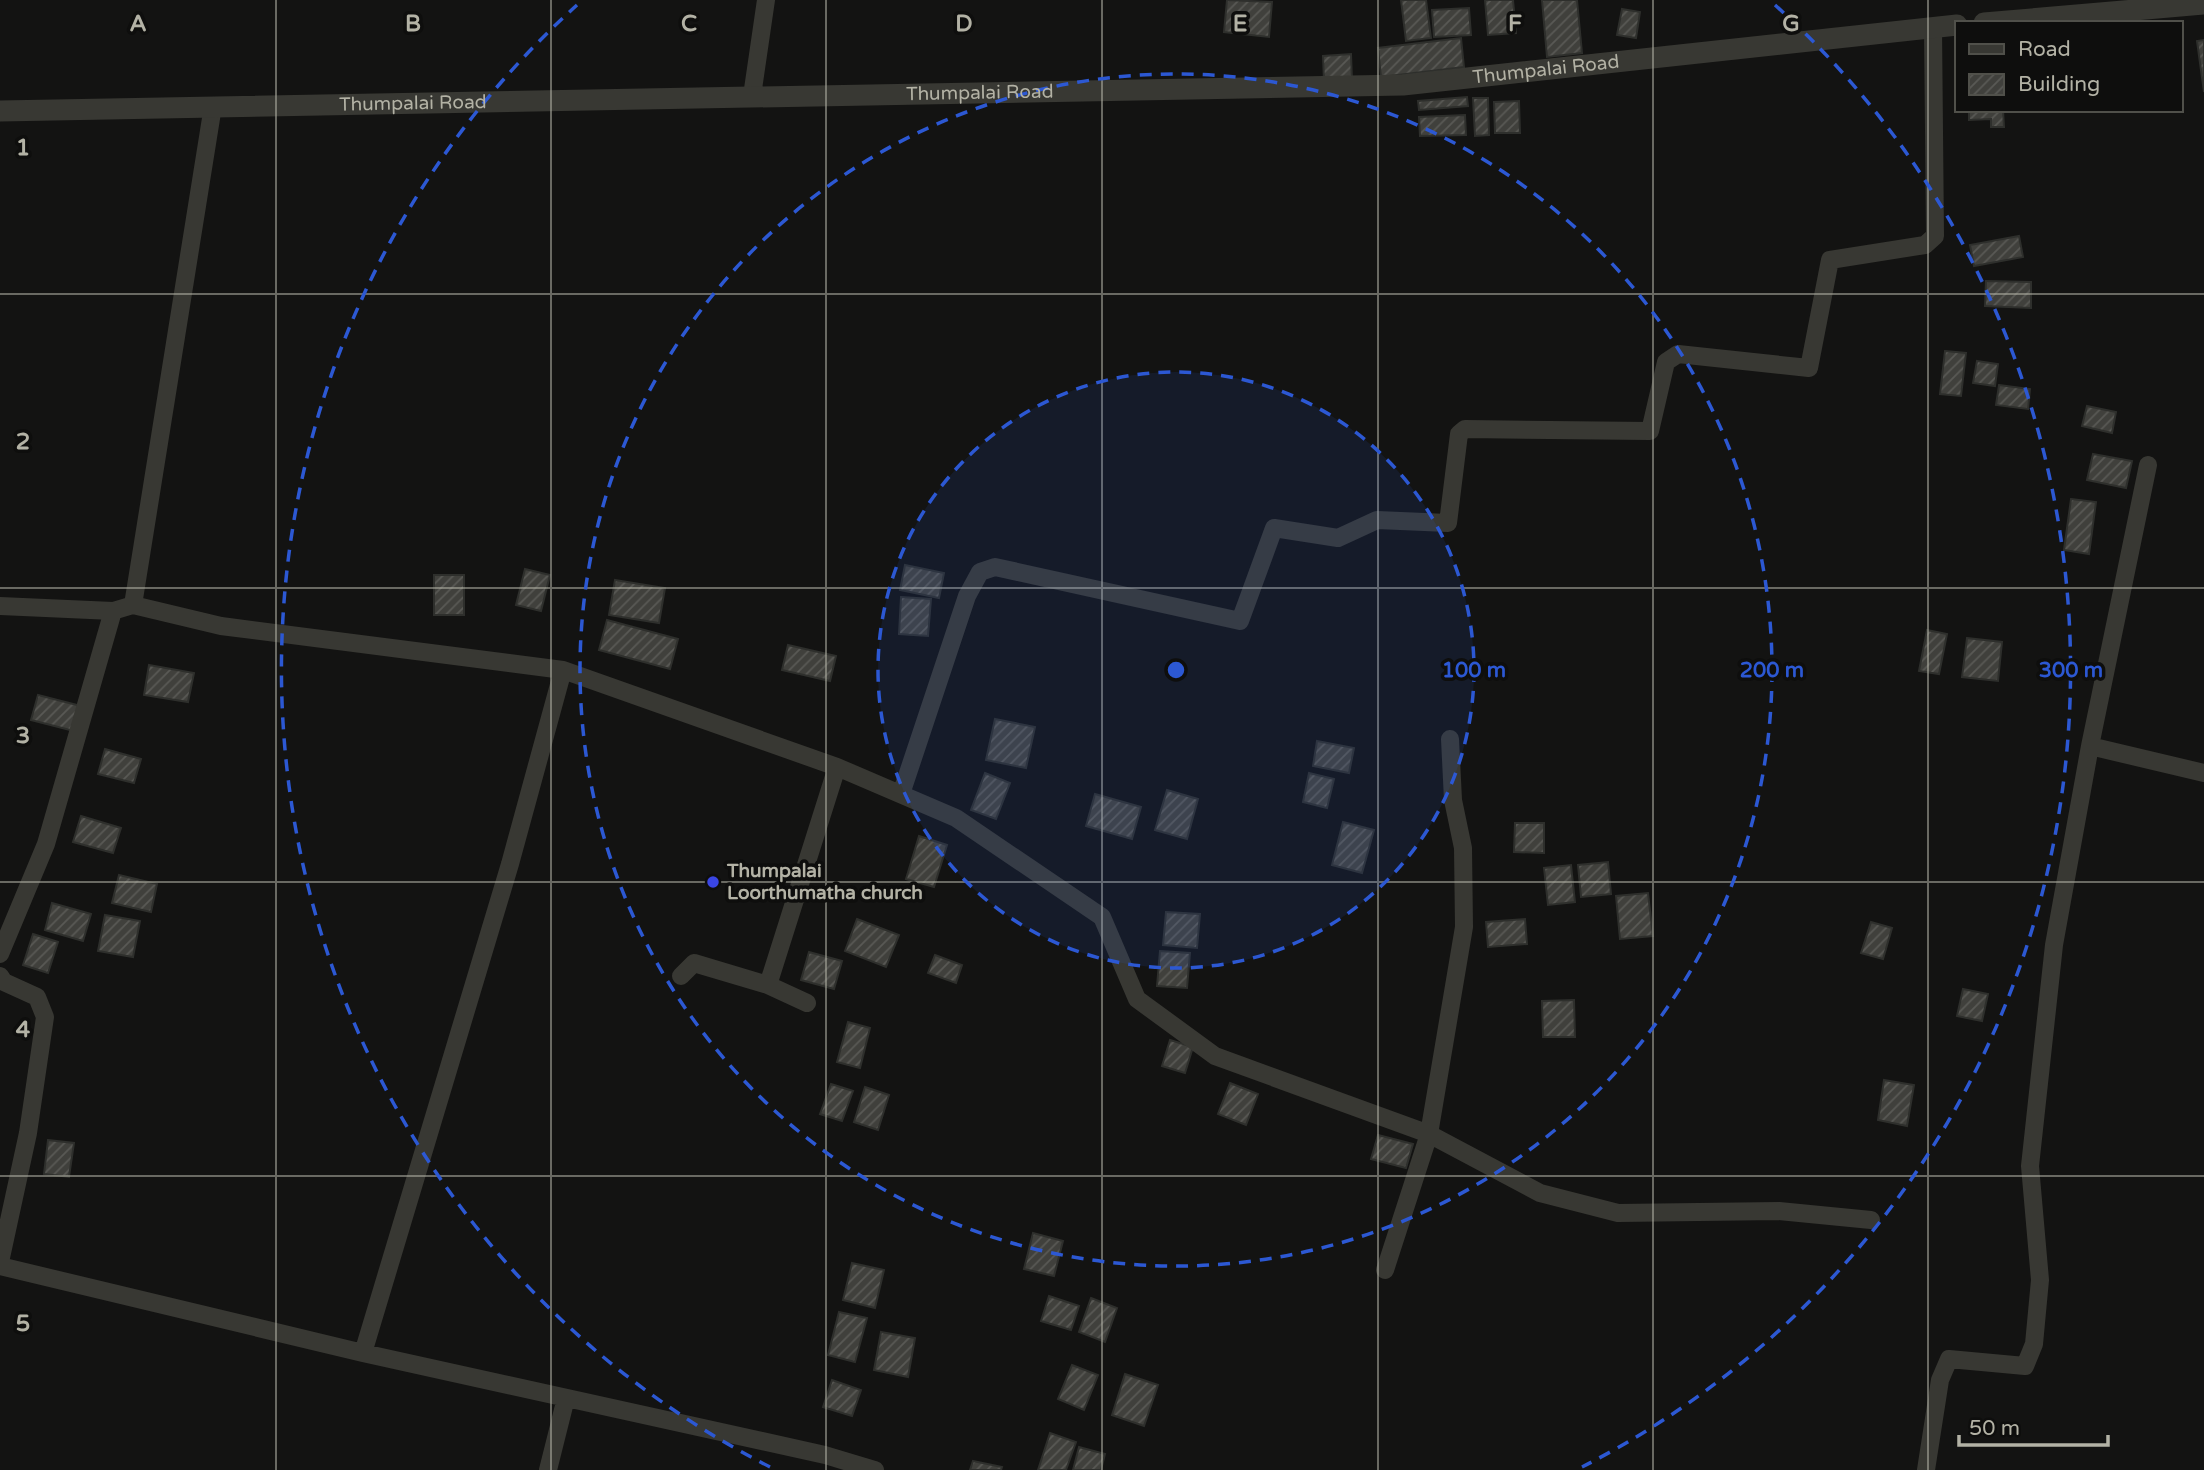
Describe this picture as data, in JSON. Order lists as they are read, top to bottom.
{
  "streets": {
    "street": ["Thumpalai Road"]
  },
  "places": ["Thumpalai Loorthumatha church"],
  "legend": ["Road", "Building"],
  "scale_bar": "50 m",
  "grid": {
    "columns": [
      "A",
      "B",
      "C",
      "D",
      "E",
      "F",
      "G"
    ],
    "rows": [
      "1",
      "2",
      "3",
      "4",
      "5"
    ]
  },
  "rings": ["100 m", "200 m", "300 m"]
}
